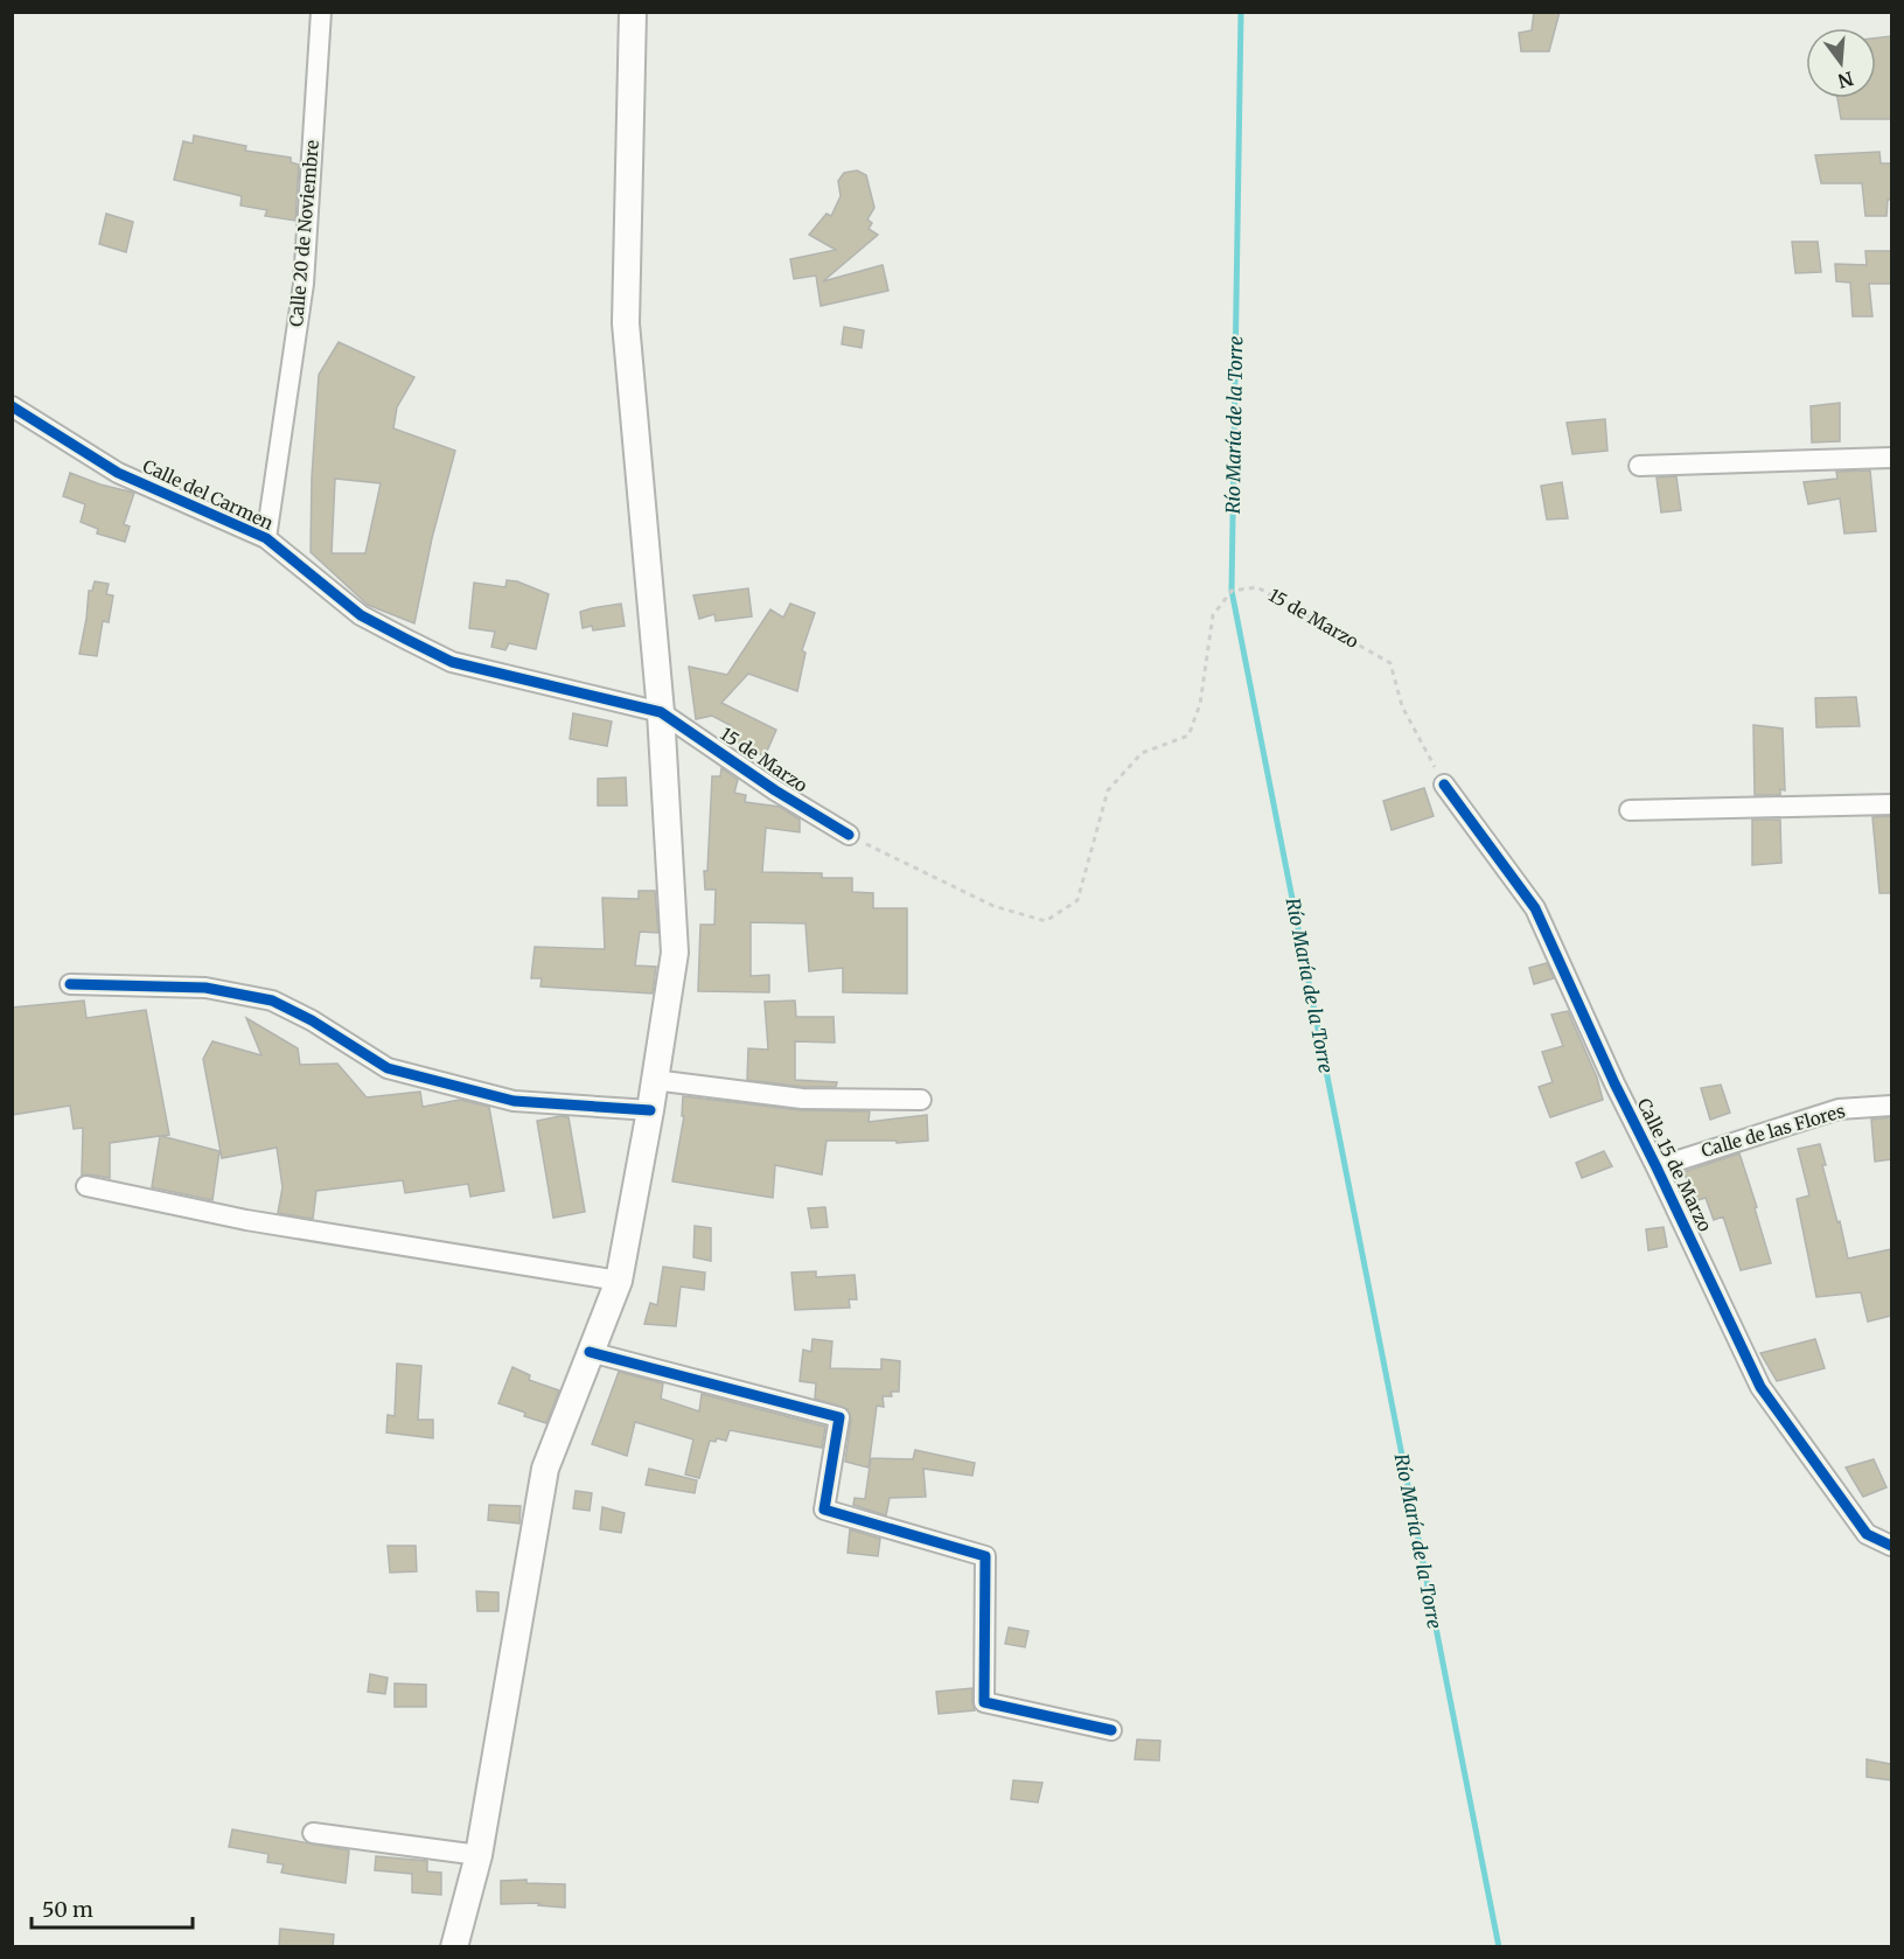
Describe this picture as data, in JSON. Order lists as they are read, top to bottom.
{
  "streets": {
    "street": [
      "Calle 20 de Noviembre",
      "Calle del Carmen",
      "15 de Marzo",
      "Calle de las Flores",
      "Calle 15 de Marzo"
    ]
  },
  "crossings": [
    ["Calle 20 de Noviembre", "Calle del Carmen"],
    ["Calle del Carmen", "15 de Marzo"],
    ["15 de Marzo", "Calle 15 de Marzo"],
    ["Calle de las Flores", "Calle 15 de Marzo"]
  ],
  "water": ["Río María de la Torre"],
  "scale_bar": "50 m",
  "north": "bottom"
}
